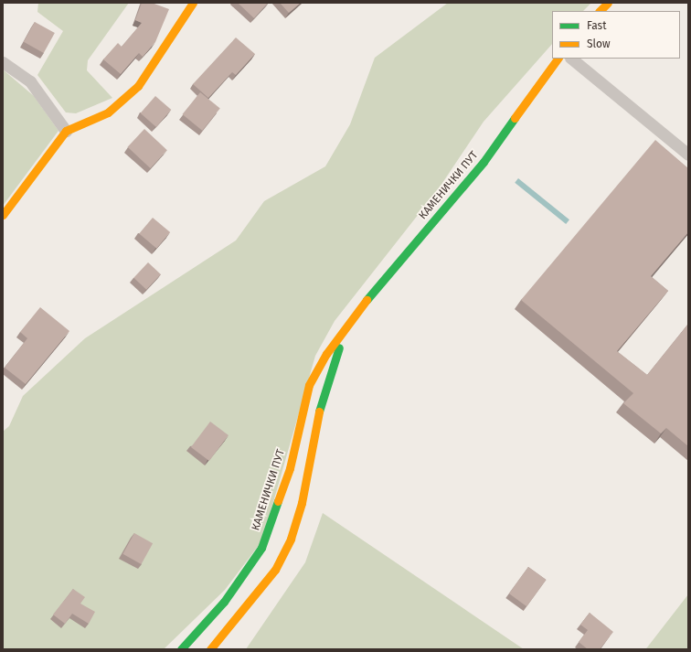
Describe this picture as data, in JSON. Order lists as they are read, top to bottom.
{
  "streets": {
    "main road": ["КАМЕНИЧКИ ПУТ"]
  },
  "legend": ["Fast", "Slow"]
}
